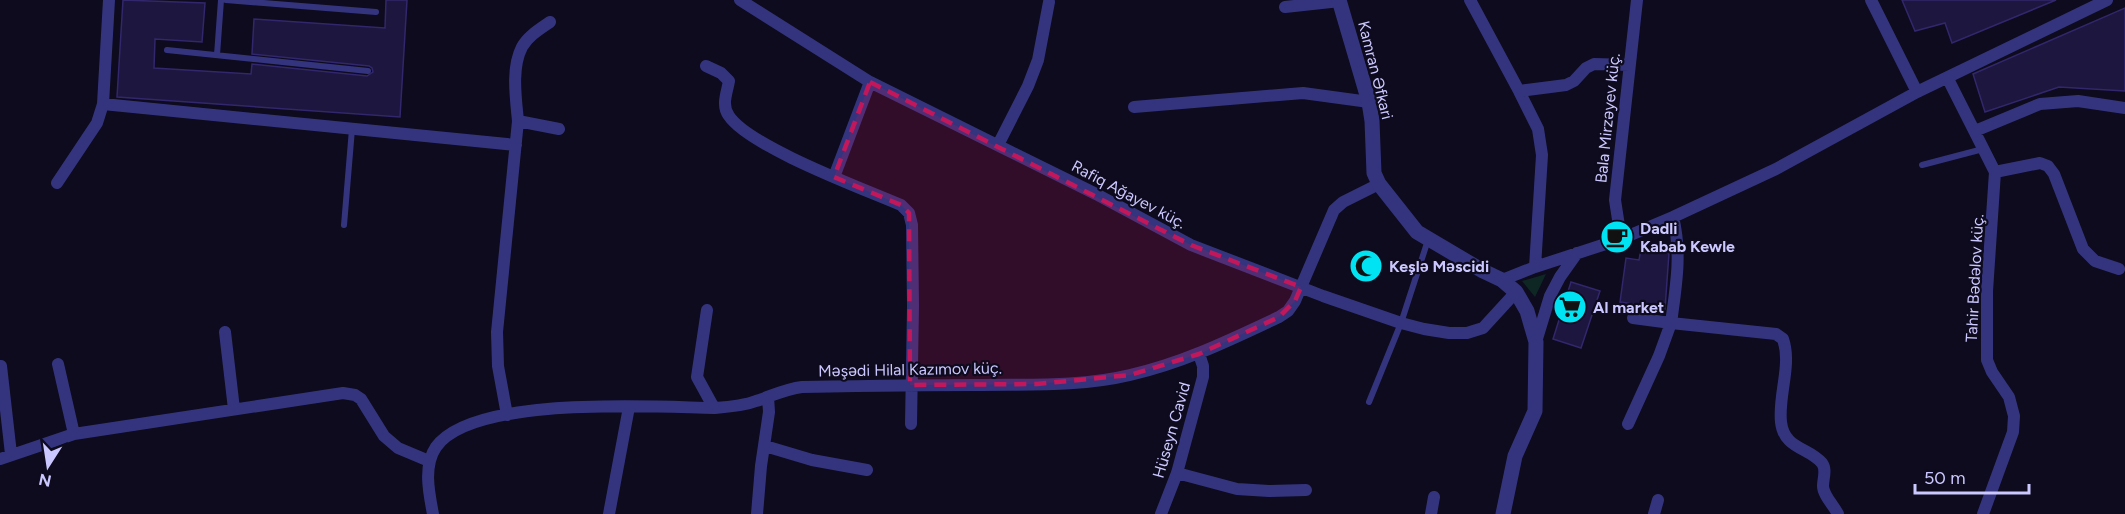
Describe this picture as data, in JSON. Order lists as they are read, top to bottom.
{
  "streets": {
    "street": [
      "Kamran Əfkari",
      "Bala Mirzəyev küç.",
      "Rafiq Ağayev küç.",
      "Tahir Bədəlov küç.",
      "Məşədi Hilal Kazımov küç.",
      "Hüseyn Cavid"
    ]
  },
  "crossings": [
    ["Kamran Əfkari", "Məşədi Hilal Kazımov küç."],
    ["Rafiq Ağayev küç.", "Məşədi Hilal Kazımov küç."],
    ["Məşədi Hilal Kazımov küç.", "Hüseyn Cavid"]
  ],
  "places": {
    "cafe": ["Dadli Kabab Kewle"],
    "mosque": ["Keşlə Məscidi"],
    "supermarket": ["Al market"]
  },
  "scale_bar": "50 m",
  "north": "bottom"
}
